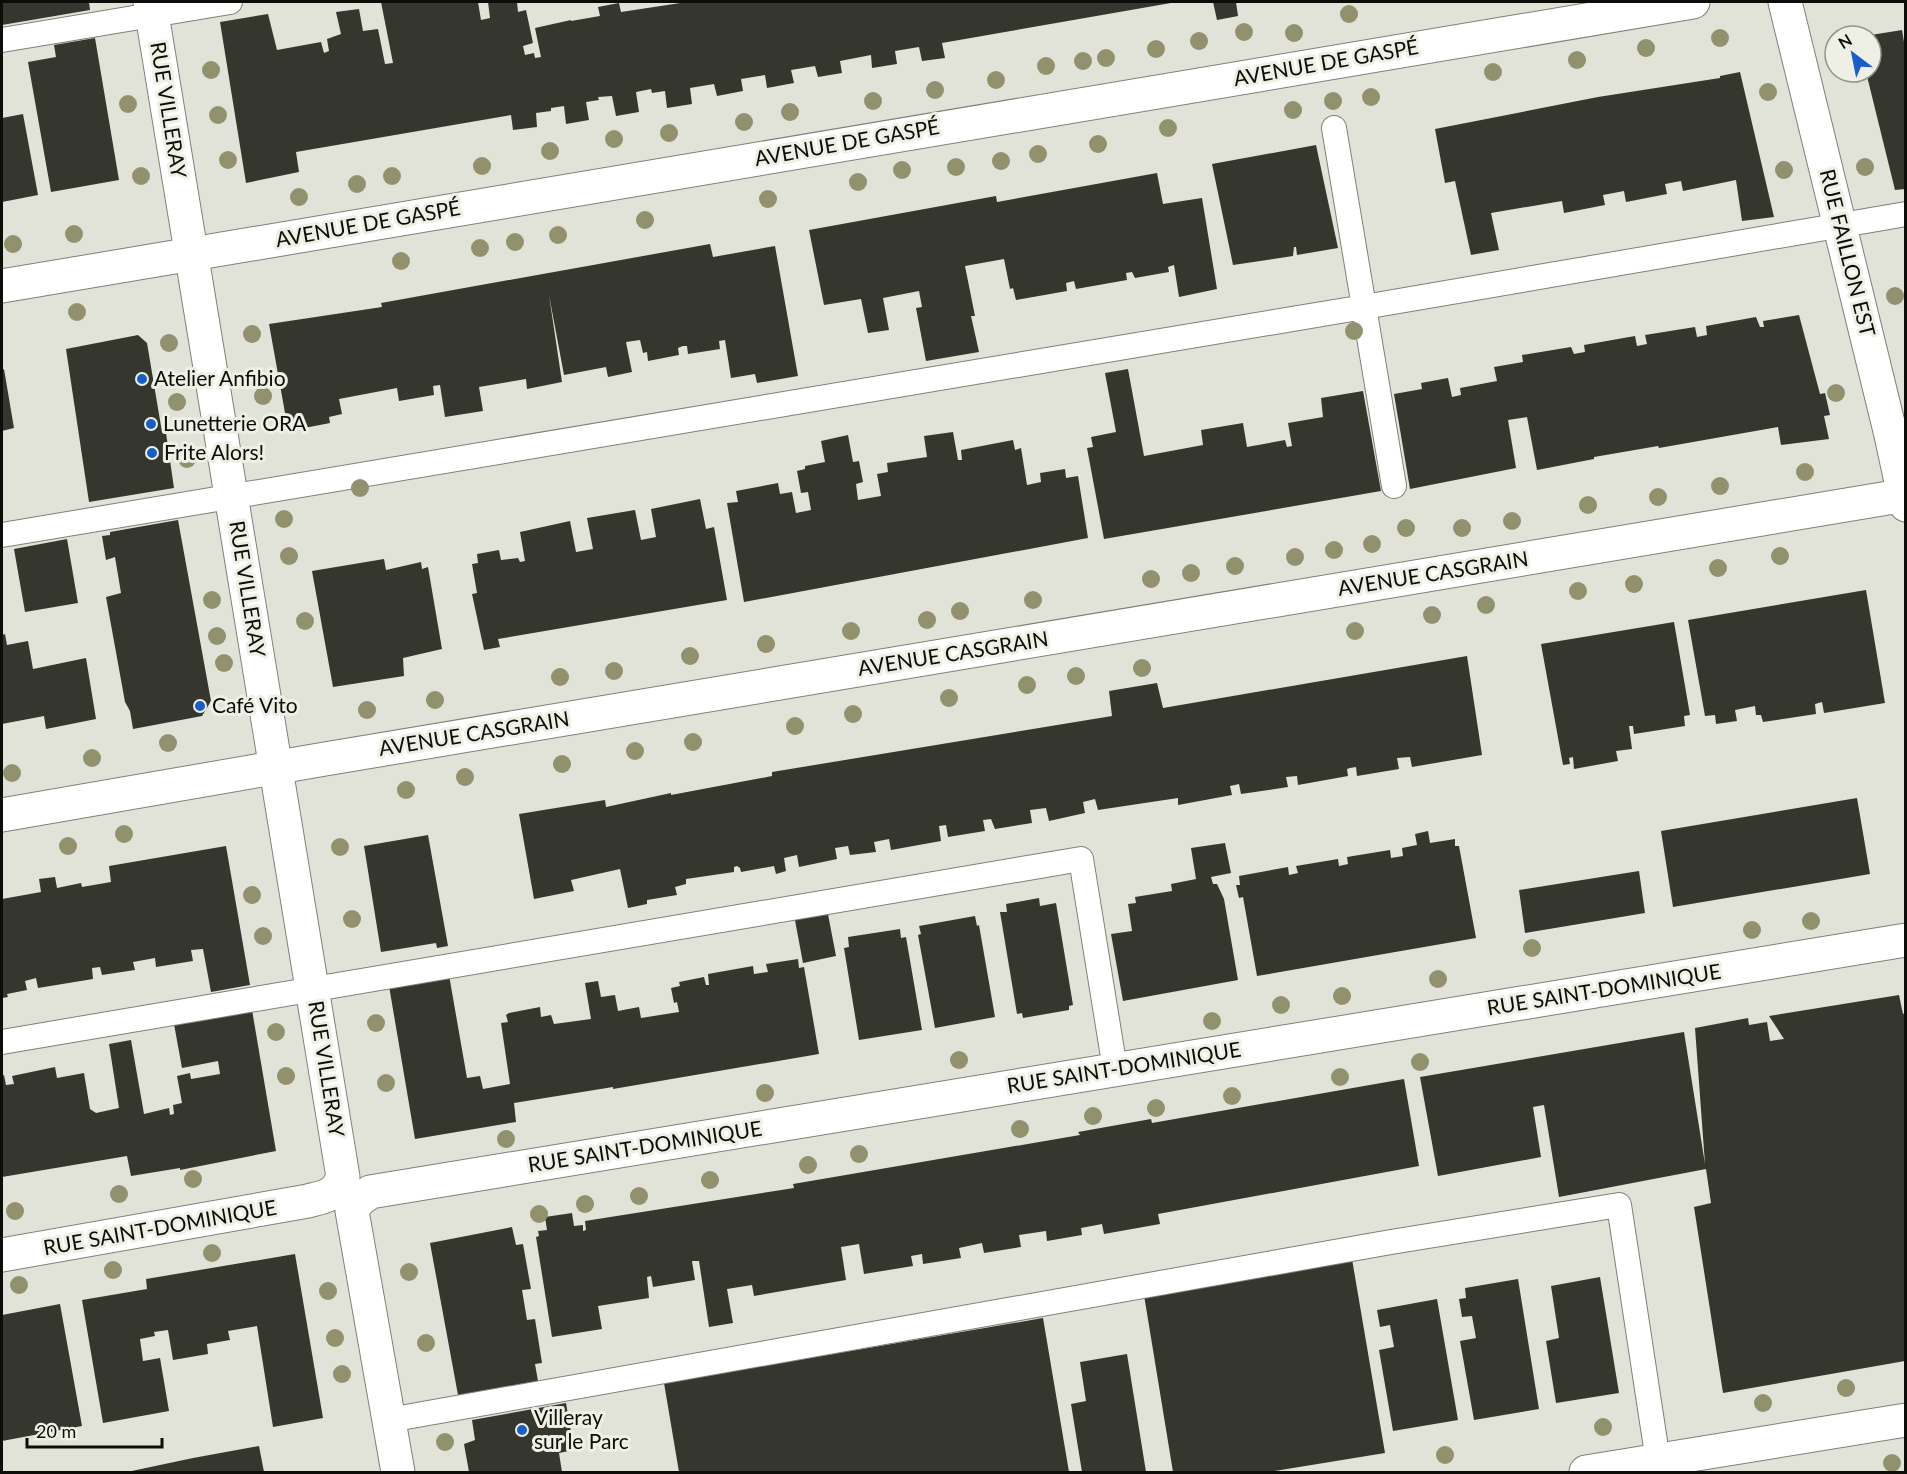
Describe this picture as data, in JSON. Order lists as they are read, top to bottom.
{
  "streets": {
    "street": [
      "AVENUE DE GASPÉ",
      "RUE VILLERAY",
      "RUE FAILLON EST",
      "AVENUE CASGRAIN",
      "RUE SAINT-DOMINIQUE"
    ]
  },
  "crossings": [
    ["AVENUE DE GASPÉ", "RUE VILLERAY"],
    ["RUE VILLERAY", "AVENUE CASGRAIN"],
    ["RUE VILLERAY", "RUE SAINT-DOMINIQUE"],
    ["RUE FAILLON EST", "AVENUE CASGRAIN"]
  ],
  "places": [
    "Atelier Anfibio",
    "Lunetterie ORA",
    "Frite Alors!",
    "Café Vito",
    "Villeray sur le Parc"
  ],
  "scale_bar": "20 m",
  "north": "top left"
}
